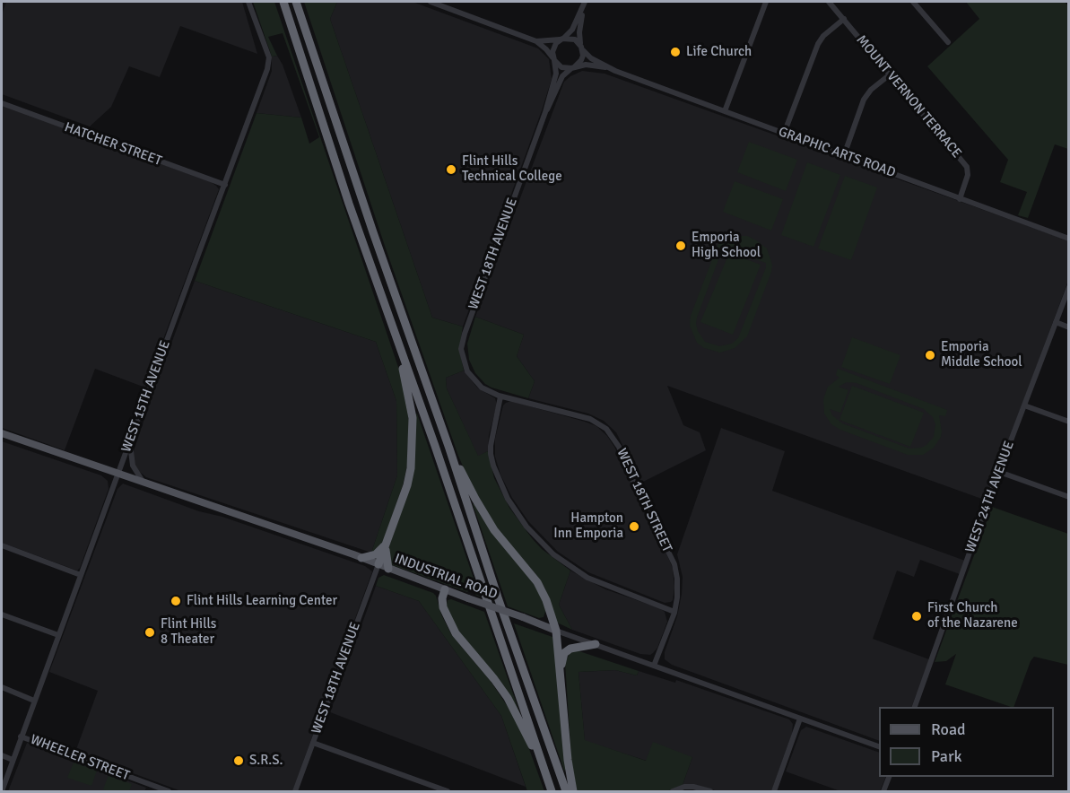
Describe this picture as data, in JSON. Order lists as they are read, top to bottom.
{
  "streets": {
    "main road": ["INDUSTRIAL ROAD"],
    "street": [
      "MOUNT VERNON TERRACE",
      "HATCHER STREET",
      "GRAPHIC ARTS ROAD",
      "WEST 18TH AVENUE",
      "WEST 15TH AVENUE",
      "WEST 24TH AVENUE",
      "WEST 18TH STREET",
      "WHEELER STREET"
    ]
  },
  "crossings": [
    ["MOUNT VERNON TERRACE", "GRAPHIC ARTS ROAD"],
    ["HATCHER STREET", "WEST 15TH AVENUE"],
    ["GRAPHIC ARTS ROAD", "WEST 18TH AVENUE"],
    ["WEST 18TH AVENUE", "WEST 18TH STREET"],
    ["WEST 18TH AVENUE", "INDUSTRIAL ROAD"],
    ["WEST 15TH AVENUE", "INDUSTRIAL ROAD"],
    ["WEST 15TH AVENUE", "WHEELER STREET"],
    ["WEST 18TH STREET", "INDUSTRIAL ROAD"]
  ],
  "places": [
    "Life Church",
    "Flint Hills Technical College",
    "Emporia High School",
    "Emporia Middle School",
    "Hampton Inn Emporia",
    "Flint Hills Learning Center",
    "First Church of the Nazarene",
    "Flint Hills 8 Theater",
    "S.R.S."
  ],
  "legend": ["Road", "Park"]
}
